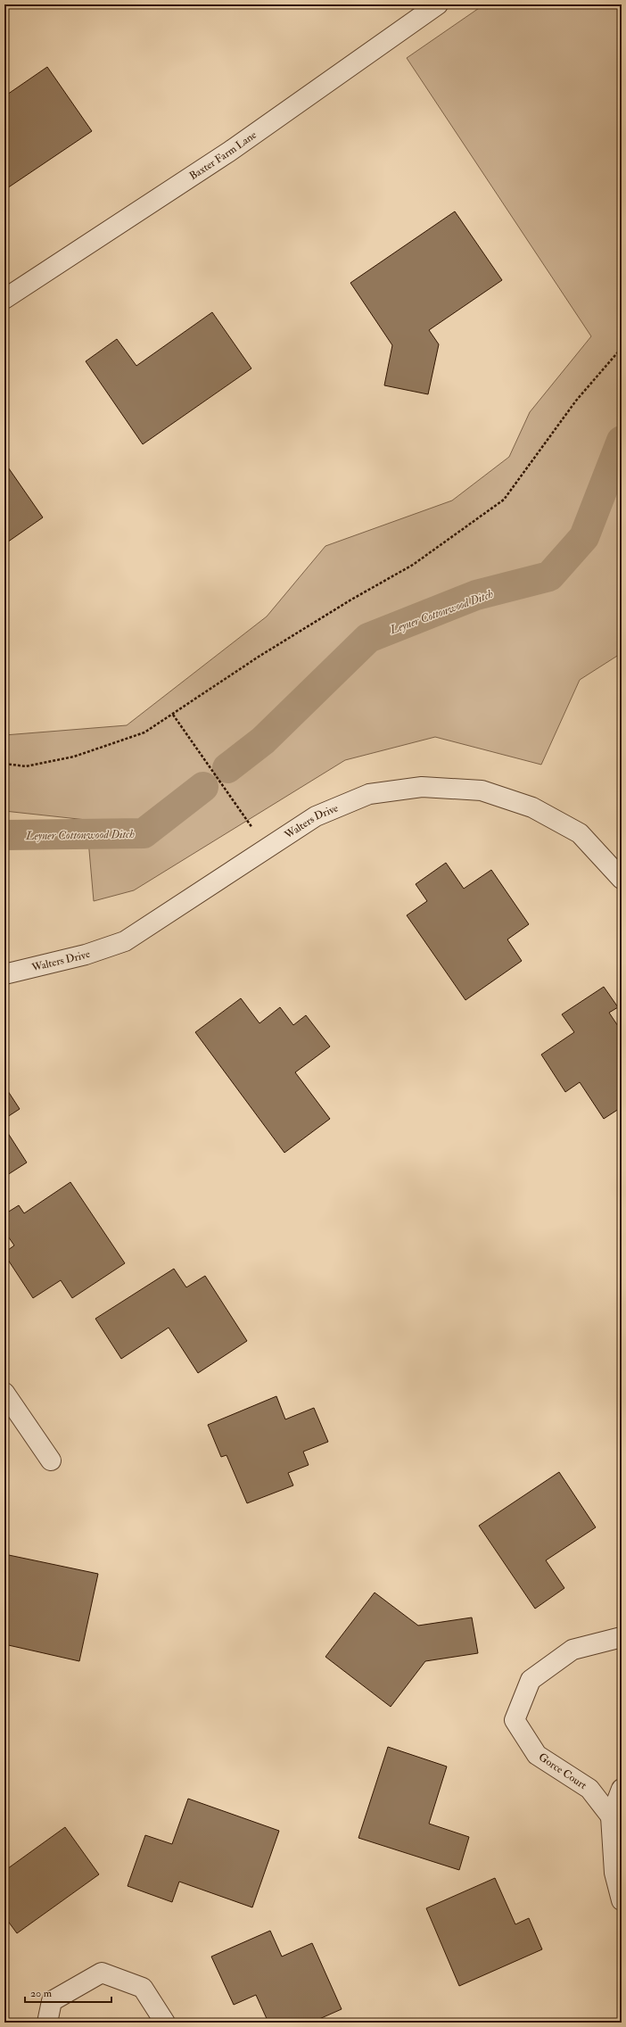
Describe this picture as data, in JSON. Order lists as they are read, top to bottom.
{
  "streets": {
    "street": ["Baxter Farm Lane", "Walters Drive", "Gorce Court"]
  },
  "water": ["Leyner Cottonwood Ditch"],
  "scale_bar": "20 m"
}
